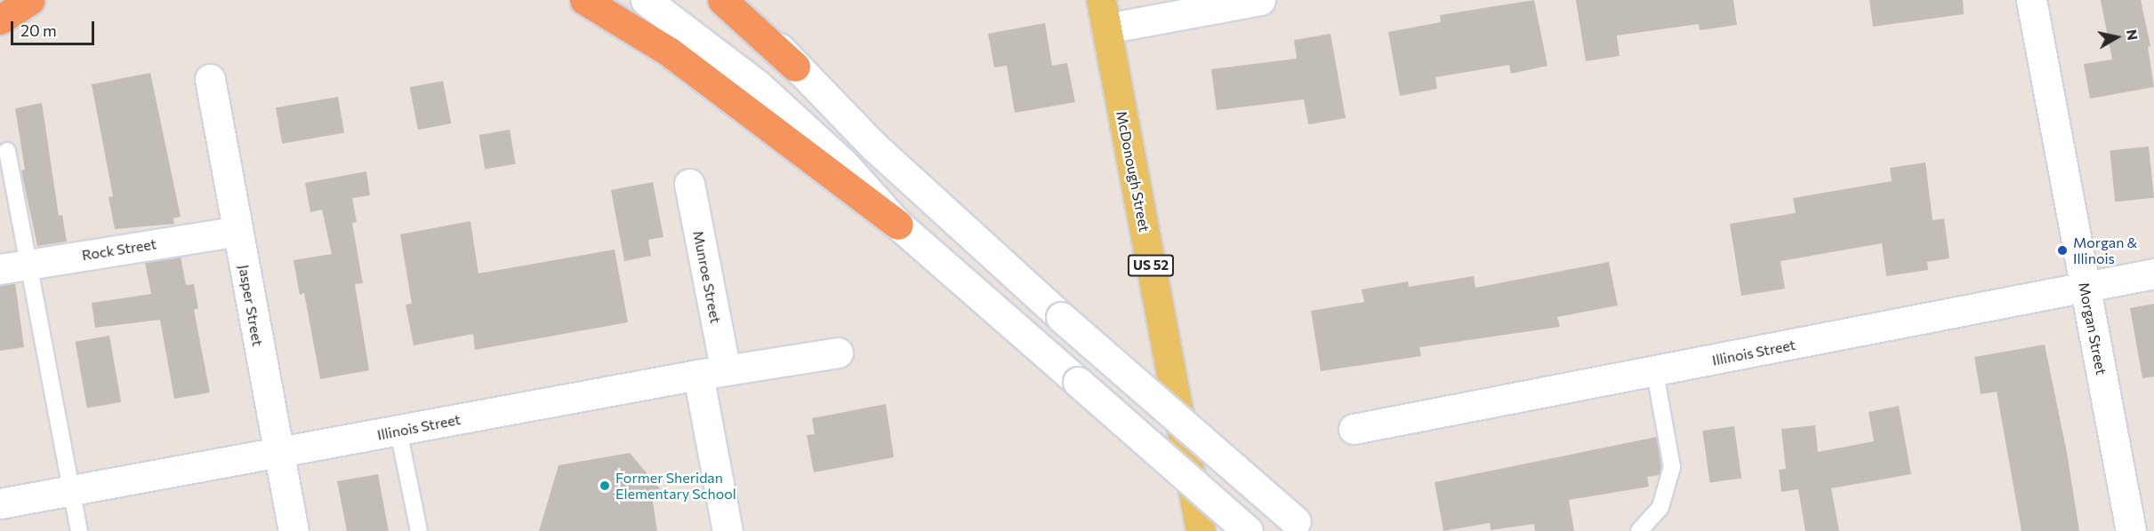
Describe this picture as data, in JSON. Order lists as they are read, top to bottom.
{
  "streets": {
    "main road": ["McDonough Street", "US 52"],
    "street": [
      "Rock Street",
      "Munroe Street",
      "Jasper Street",
      "Morgan Street",
      "Illinois Street"
    ]
  },
  "crossings": [
    ["Rock Street", "Jasper Street"],
    ["Munroe Street", "Illinois Street"],
    ["Jasper Street", "Illinois Street"],
    ["Morgan Street", "Illinois Street"]
  ],
  "places": ["Morgan & Illinois", "Former Sheridan Elementary School"],
  "scale_bar": "20 m",
  "north": "right"
}
